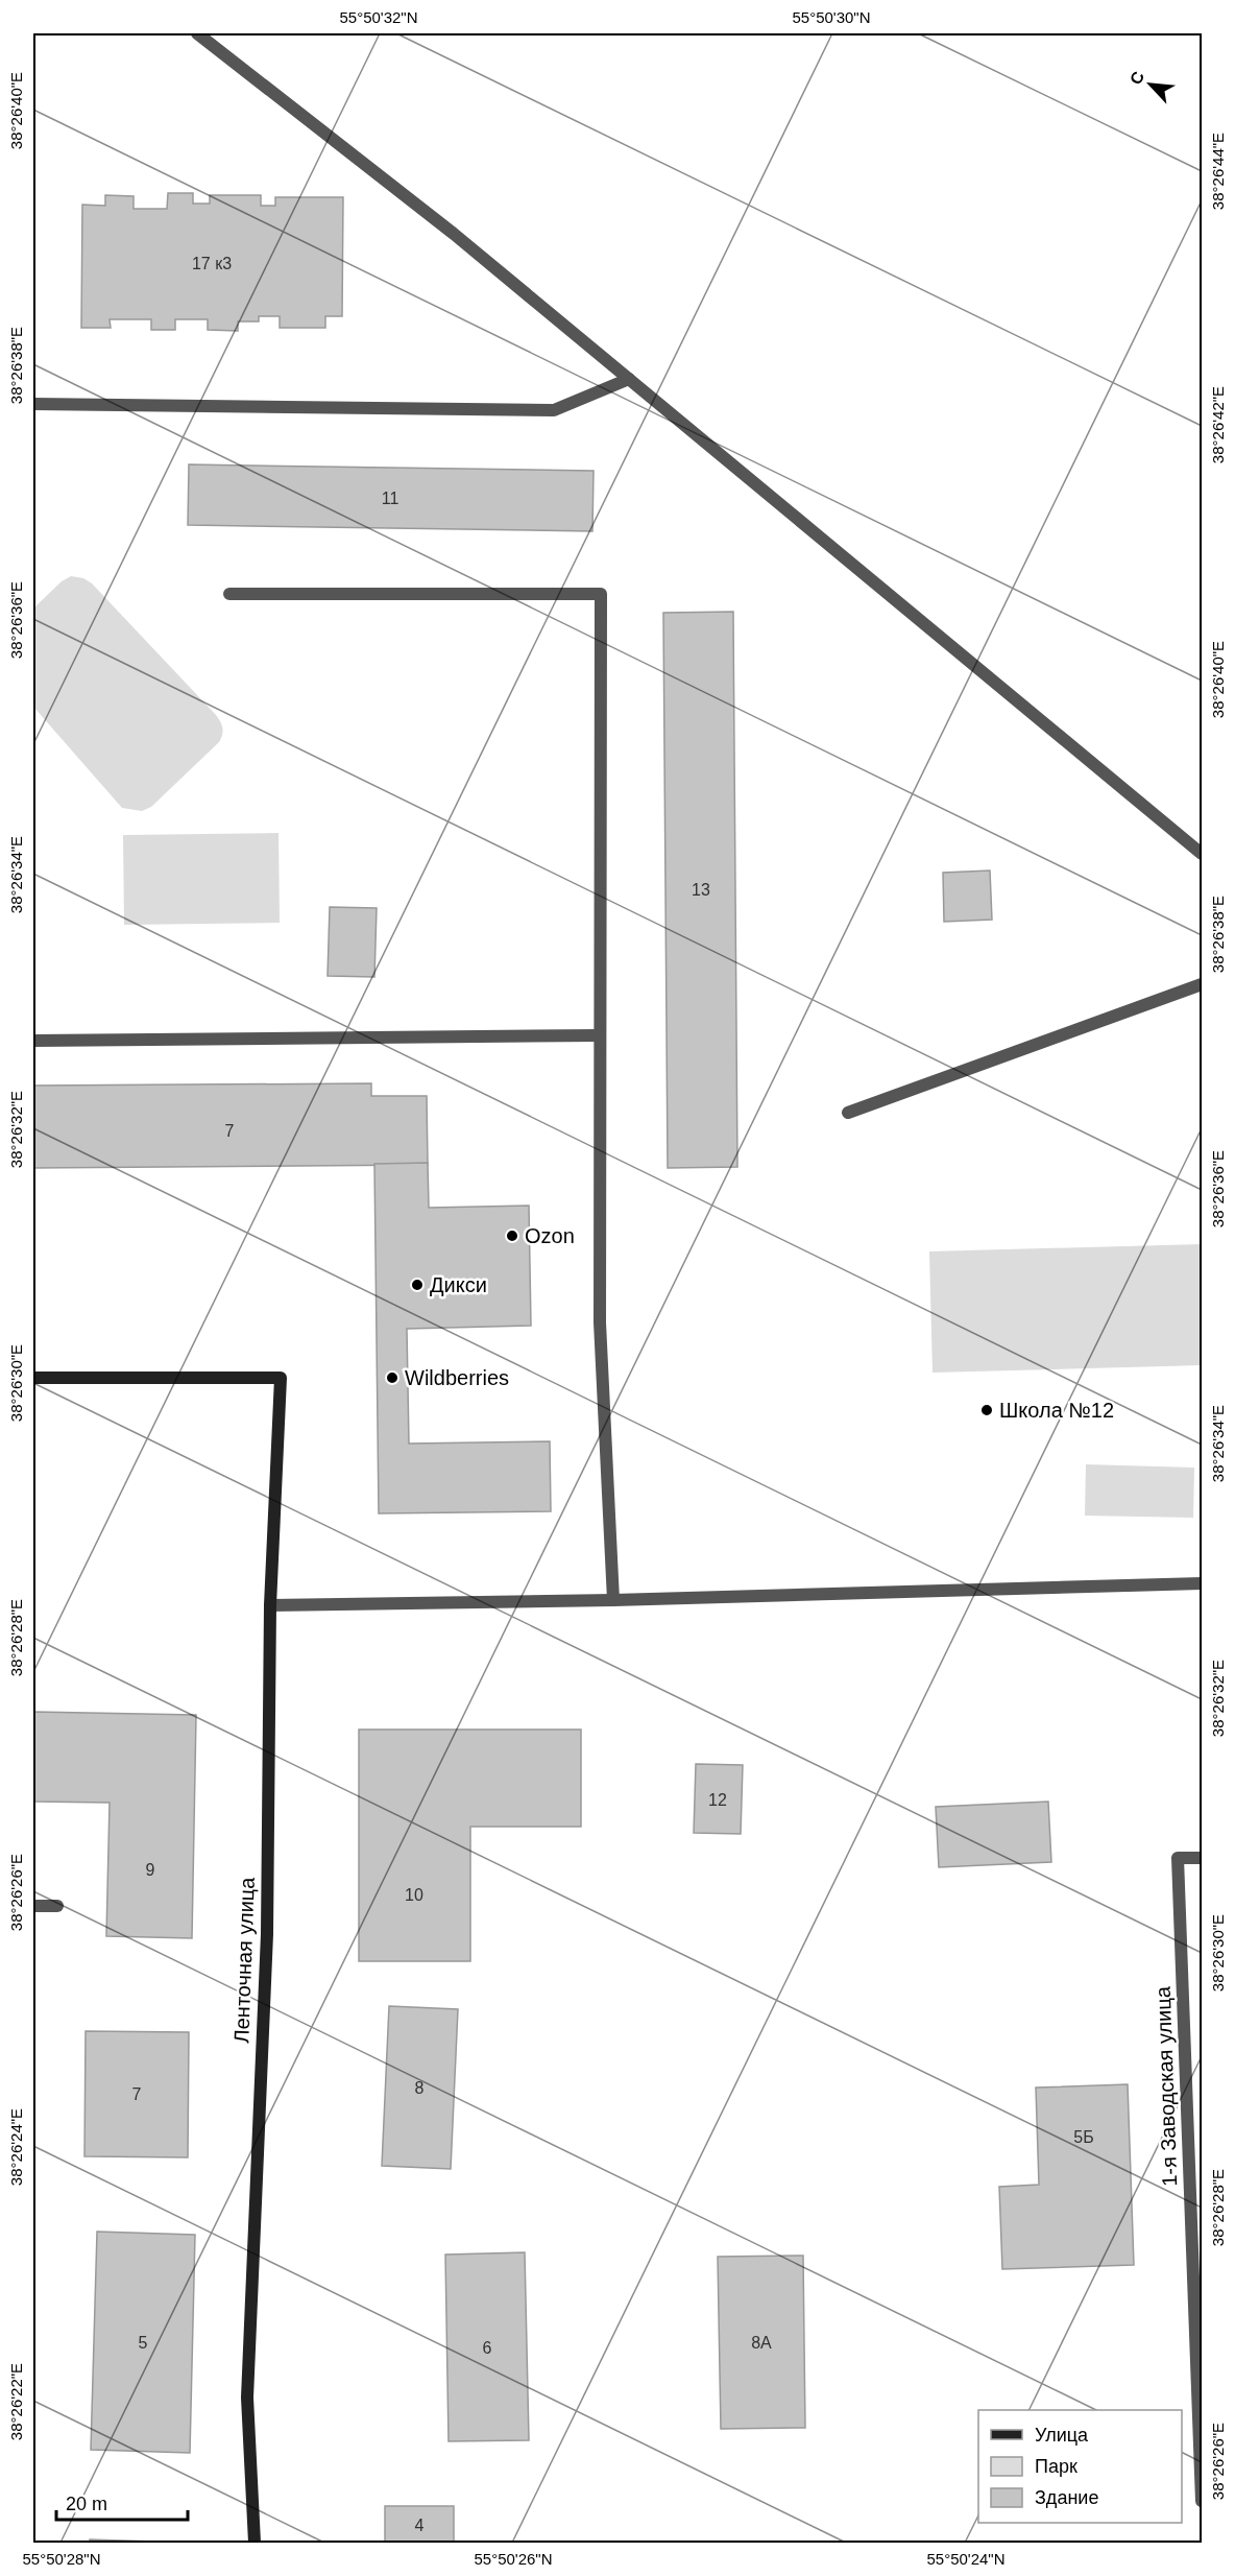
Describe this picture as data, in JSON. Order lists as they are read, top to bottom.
{
  "streets": {
    "street": ["Ленточная улица", "1-я Заводская улица"]
  },
  "places": [
    "Ozon",
    "Дикси",
    "Wildberries",
    "Школа №12"
  ],
  "house_numbers": [
    "17 к3",
    "11",
    "13",
    "7",
    "12",
    "9",
    "10",
    "8",
    "7",
    "5Б",
    "5",
    "8А",
    "6",
    "4"
  ],
  "legend": ["Улица", "Парк", "Здание"],
  "scale_bar": "20 m",
  "north": "top left",
  "coordinates": [
    "55°50'32\"N",
    "55°50'30\"N",
    "38°26'40\"E",
    "38°26'44\"E",
    "38°26'38\"E",
    "38°26'42\"E",
    "38°26'36\"E",
    "38°26'34\"E",
    "38°26'32\"E",
    "38°26'30\"E",
    "38°26'28\"E",
    "38°26'26\"E",
    "38°26'24\"E",
    "38°26'22\"E",
    "55°50'28\"N",
    "55°50'26\"N",
    "55°50'24\"N"
  ]
}
